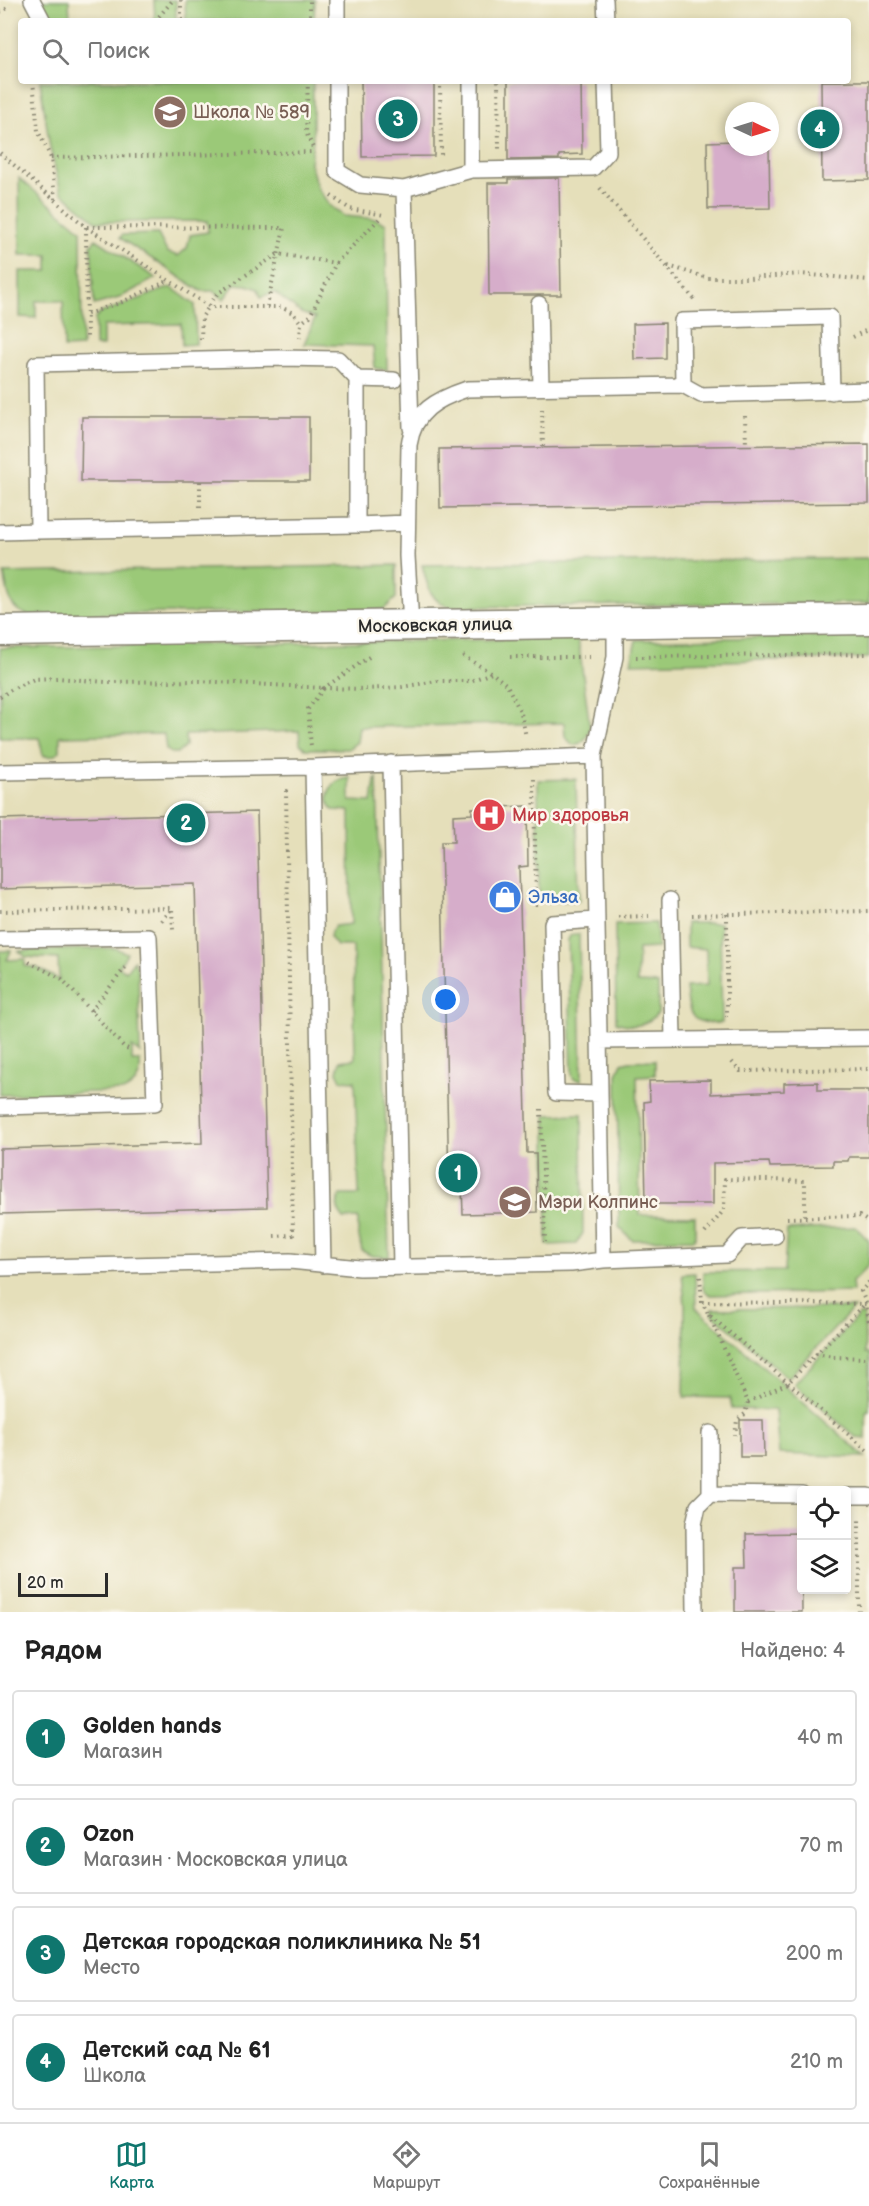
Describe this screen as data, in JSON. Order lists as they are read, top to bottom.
{
  "streets": {
    "street": ["Московская улица"]
  },
  "places": {
    "school or university": ["Школа № 589", "Мэри Колпинс"],
    "hospital": ["Мир здоровья"],
    "shop": ["Эльза"]
  },
  "scale_bar": "20 m",
  "north": "right",
  "page": {
    "search": "Поиск",
    "pins": [
      "3",
      "4",
      "2",
      "1"
    ],
    "scale": "20 m",
    "heading": ["Рядом", "Найдено: 4"],
    "list": [
      {
        "mark": "1",
        "name": "Golden hands",
        "note": "Магазин",
        "value": "40 m"
      },
      {
        "mark": "2",
        "name": "Ozon",
        "note": "Магазин · Московская улица",
        "value": "70 m"
      },
      {
        "mark": "3",
        "name": "Детская городская поликлиника № 51",
        "note": "Место",
        "value": "200 m"
      },
      {
        "mark": "4",
        "name": "Детский сад № 61",
        "note": "Школа",
        "value": "210 m"
      }
    ],
    "nav": ["Карта", "Маршрут", "Сохранённые"]
  }
}
